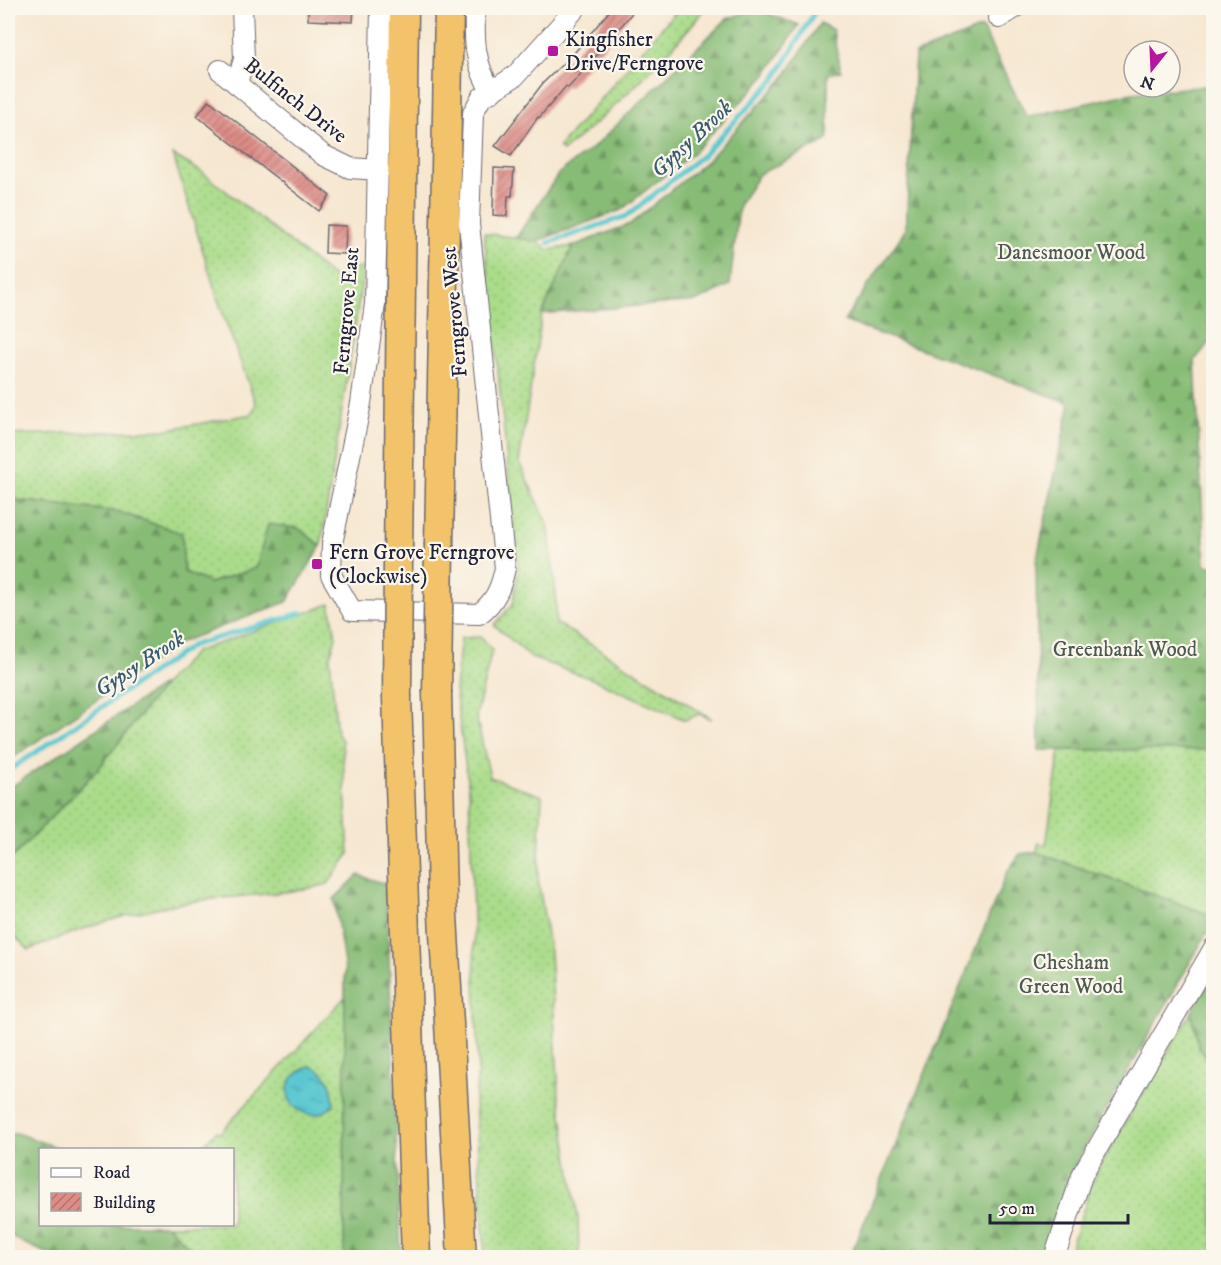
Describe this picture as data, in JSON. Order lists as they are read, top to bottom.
{
  "streets": {
    "street": ["Bulfinch Drive", "Ferngrove East", "Ferngrove West"]
  },
  "crossings": [
    ["Bulfinch Drive", "Ferngrove East"],
    ["Ferngrove East", "Ferngrove West"]
  ],
  "water": ["Gypsy Brook"],
  "parks": ["Danesmoor Wood", "Greenbank Wood", "Chesham Green Wood"],
  "places": {
    "transit": ["Kingfisher Drive/Ferngrove", "Fern Grove Ferngrove (Clockwise)"]
  },
  "legend": ["Road", "Building"],
  "scale_bar": "50 m",
  "north": "bottom"
}
